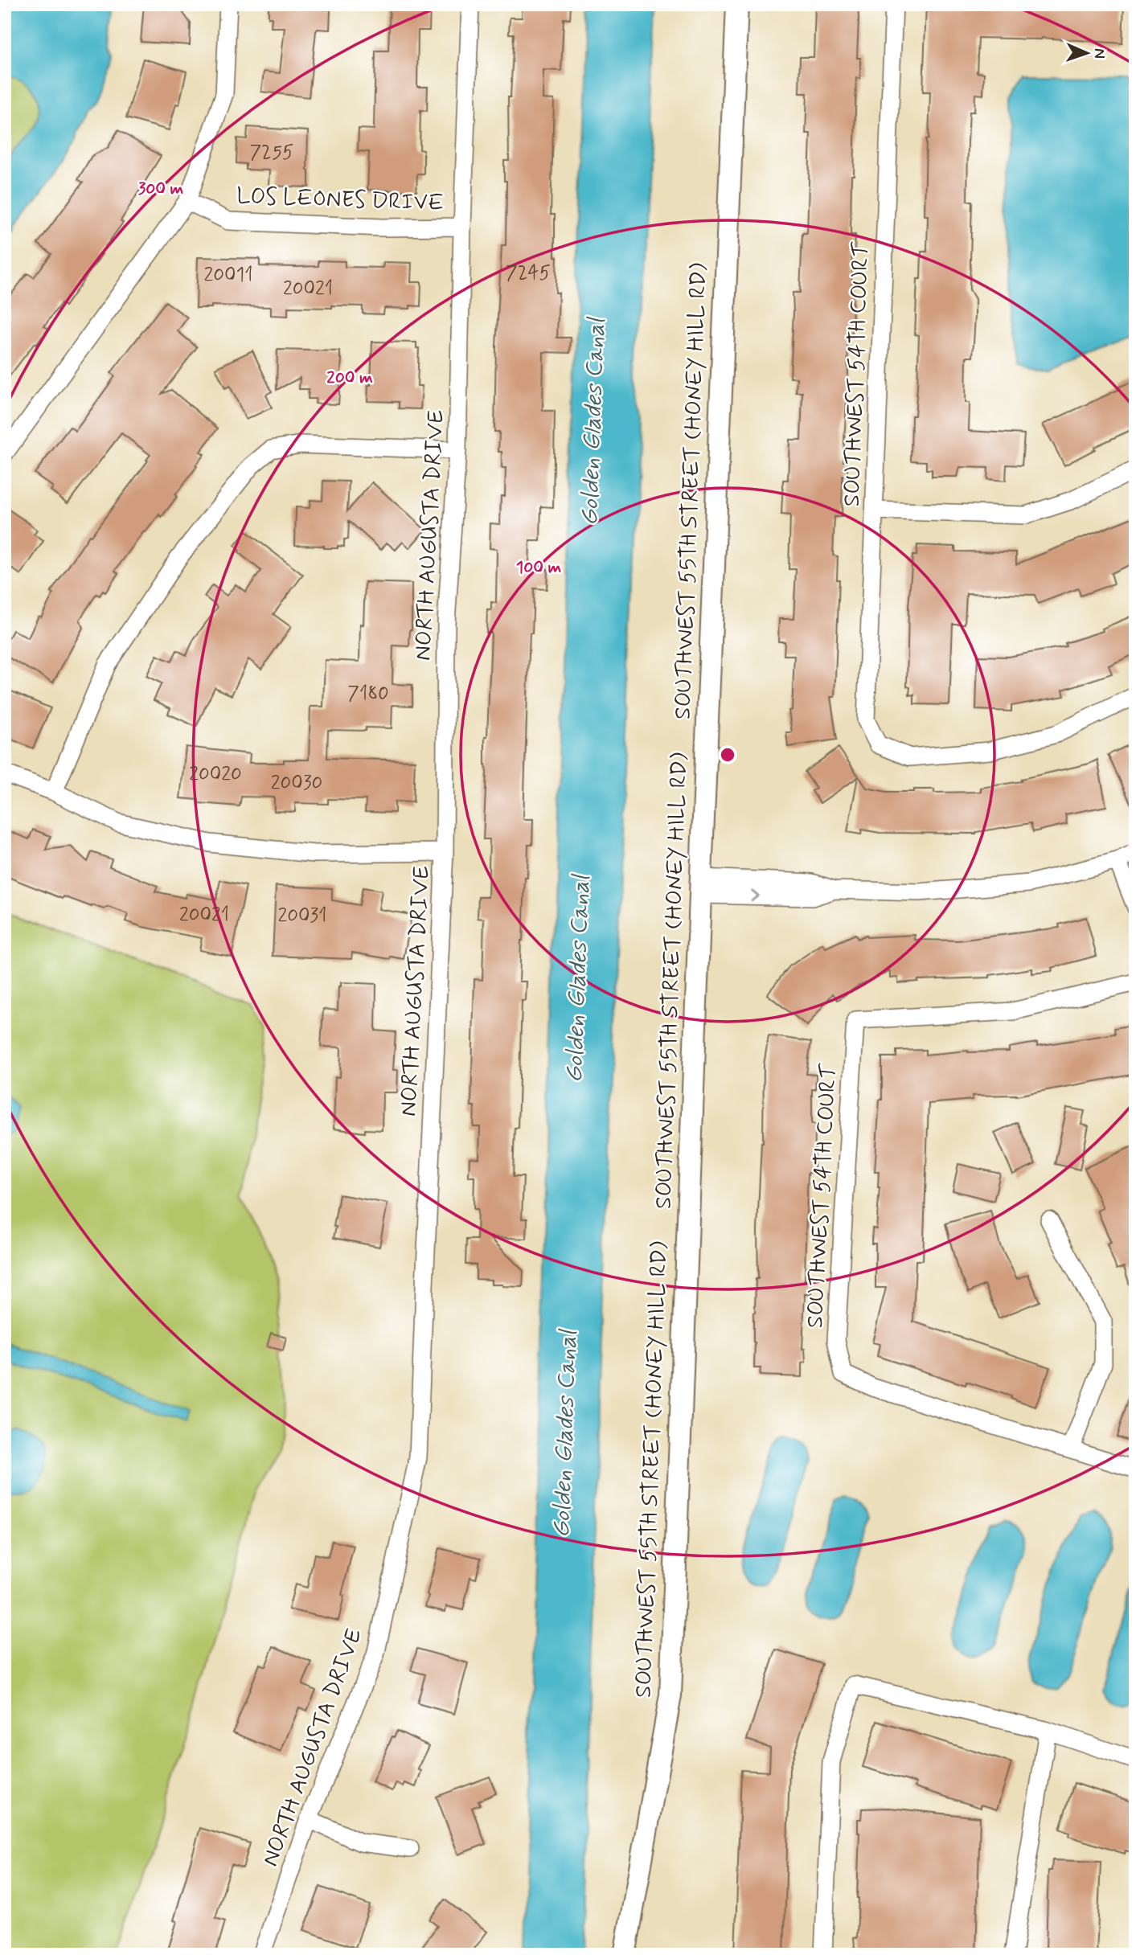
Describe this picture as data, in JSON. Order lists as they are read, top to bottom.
{
  "streets": {
    "street": [
      "LOS LEONES DRIVE",
      "SOUTHWEST 54TH COURT",
      "SOUTHWEST 55TH STREET (HONEY HILL RD)",
      "NORTH AUGUSTA DRIVE"
    ]
  },
  "crossings": [
    ["LOS LEONES DRIVE", "NORTH AUGUSTA DRIVE"]
  ],
  "water": ["Golden Glades Canal"],
  "house_numbers": [
    "7255",
    "7245",
    "20011",
    "20021",
    "7180",
    "20020",
    "20030",
    "20021",
    "20031"
  ],
  "north": "right",
  "rings": ["300 m", "200 m", "100 m"]
}
